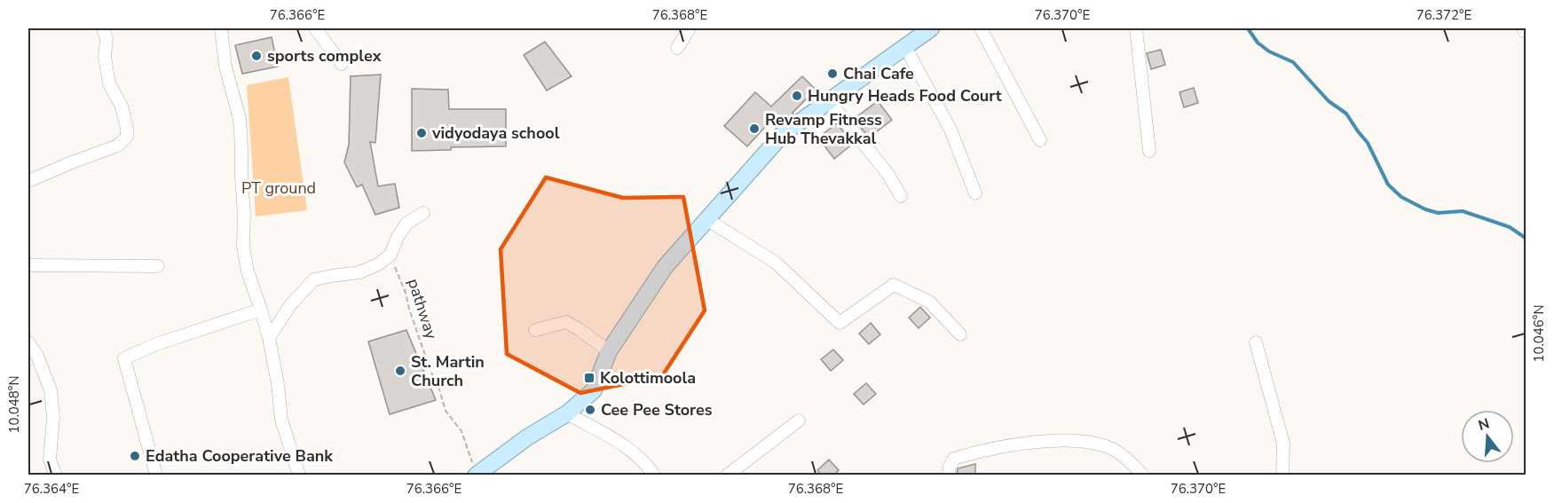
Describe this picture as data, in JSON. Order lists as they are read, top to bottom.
{
  "streets": {
    "path": ["pathway"]
  },
  "parks": ["PT ground"],
  "places": {
    "other": [
      "sports complex",
      "Chai Cafe",
      "Hungry Heads Food Court",
      "Revamp Fitness Hub Thevakkal",
      "vidyodaya school",
      "St. Martin Church",
      "Cee Pee Stores",
      "Edatha Cooperative Bank"
    ],
    "transit": ["Kolottimoola"]
  },
  "north": "top",
  "coordinates": [
    "76.366°E",
    "76.368°E",
    "76.370°E",
    "76.372°E",
    "10.046°N",
    "10.048°N",
    "76.364°E"
  ]
}
